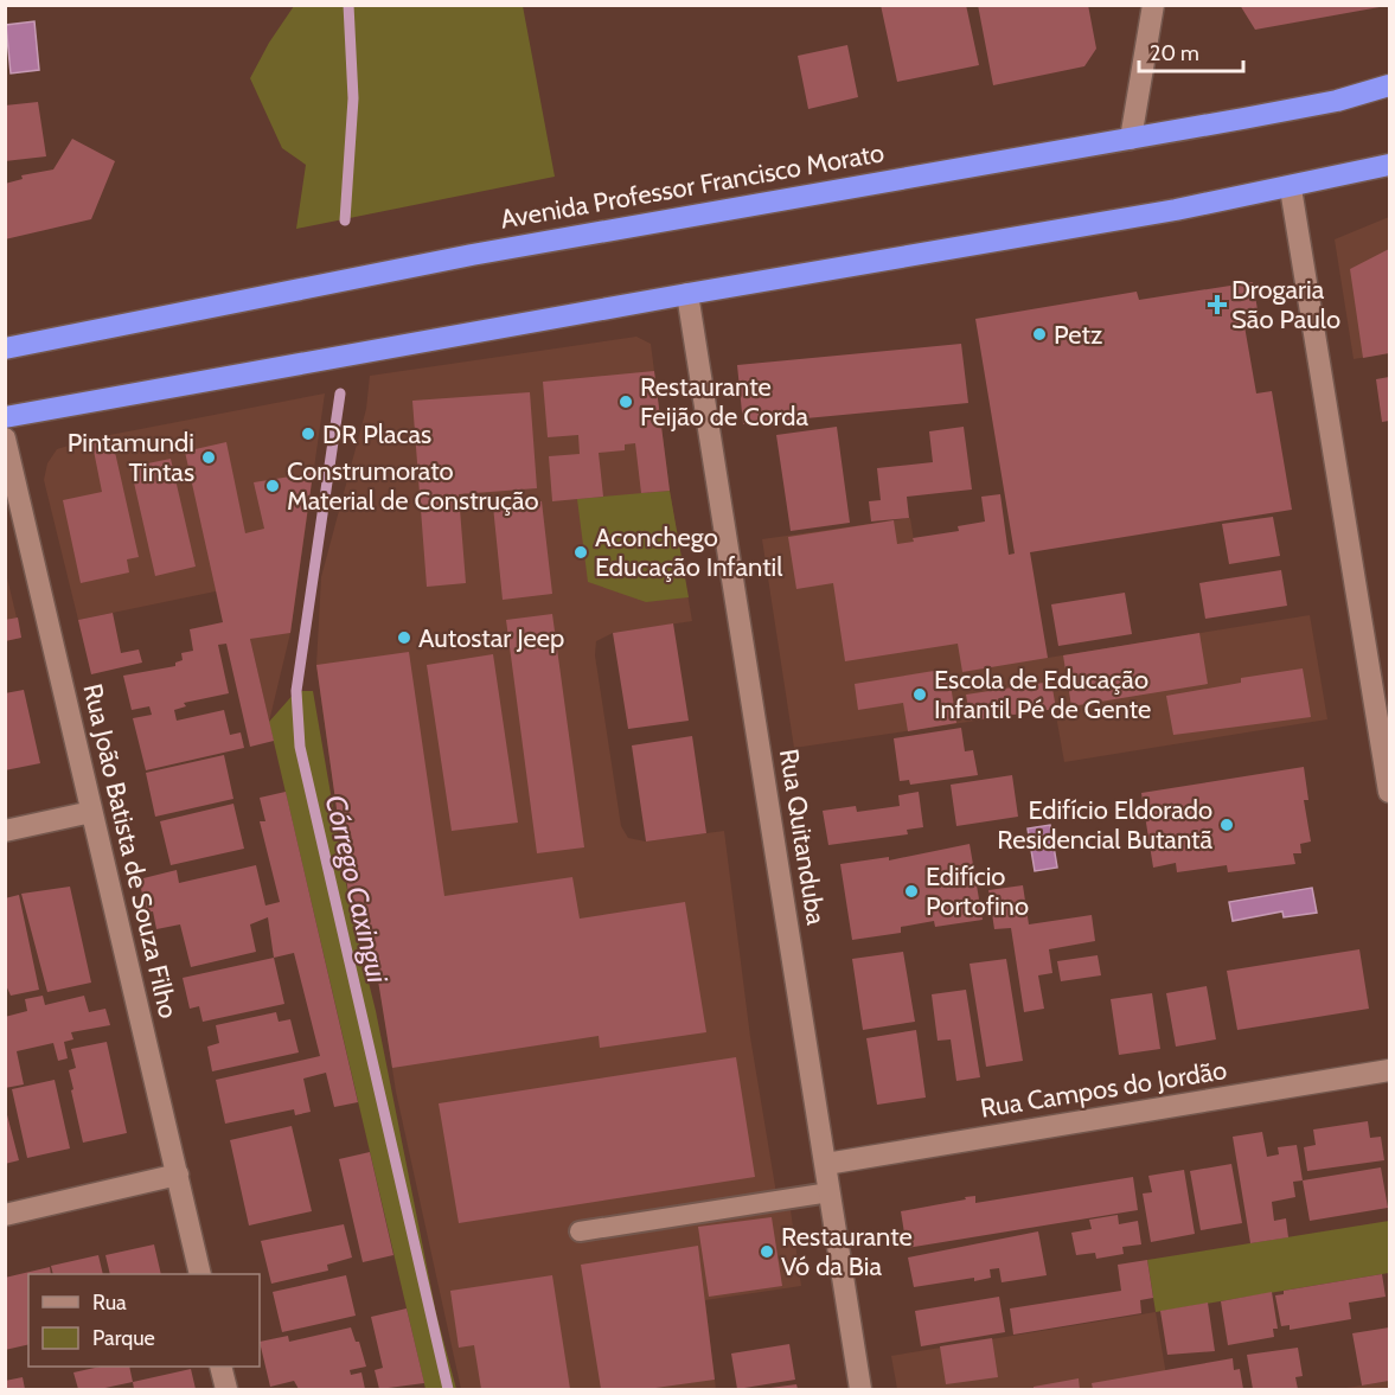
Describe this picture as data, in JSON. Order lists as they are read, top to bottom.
{
  "streets": {
    "highway": ["Avenida Professor Francisco Morato"],
    "street": ["Rua Quitanduba", "Rua João Batista de Souza Filho", "Rua Campos do Jordão"]
  },
  "crossings": [
    ["Rua Quitanduba", "Rua Campos do Jordão"]
  ],
  "water": ["Córrego Caxingui"],
  "places": {
    "health": ["Drogaria São Paulo"],
    "other": [
      "Petz",
      "Restaurante Feijão de Corda",
      "DR Placas",
      "Pintamundi Tintas",
      "Construmorato Material de Construção",
      "Aconchego Educação Infantil",
      "Autostar Jeep",
      "Escola de Educação Infantil Pé de Gente",
      "Edifício Eldorado Residencial Butantã",
      "Edifício Portofino",
      "Restaurante Vó da Bia"
    ]
  },
  "legend": ["Rua", "Parque"],
  "scale_bar": "20 m"
}
